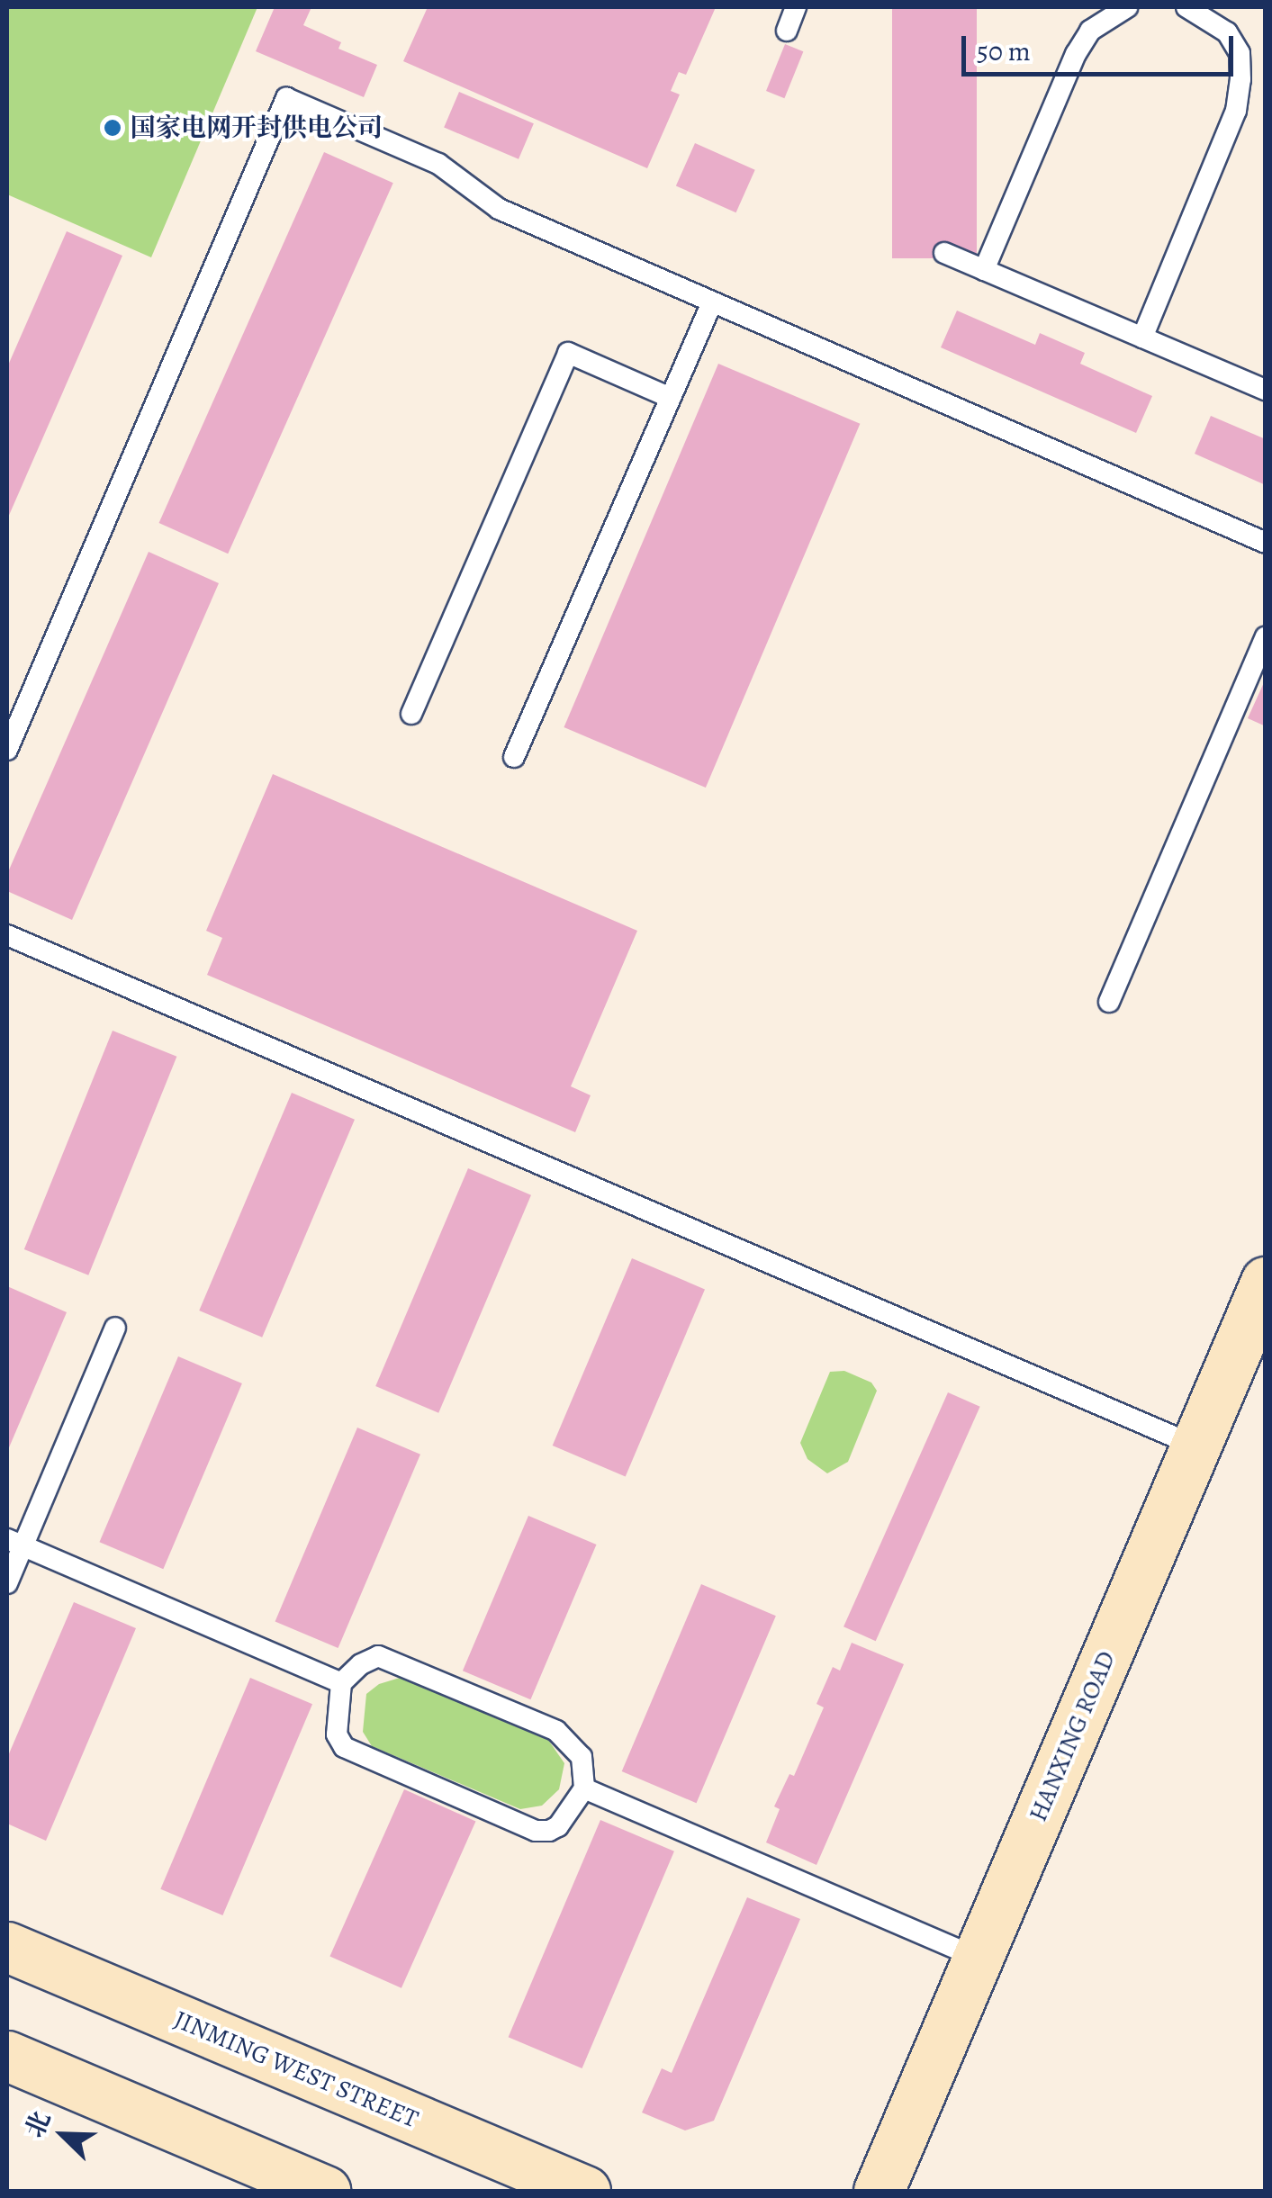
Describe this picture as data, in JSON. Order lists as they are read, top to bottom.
{
  "streets": {
    "street": ["HANXING ROAD", "JINMING WEST STREET"]
  },
  "places": ["国家电网开封供电公司"],
  "scale_bar": "50 m",
  "north": "top left"
}
